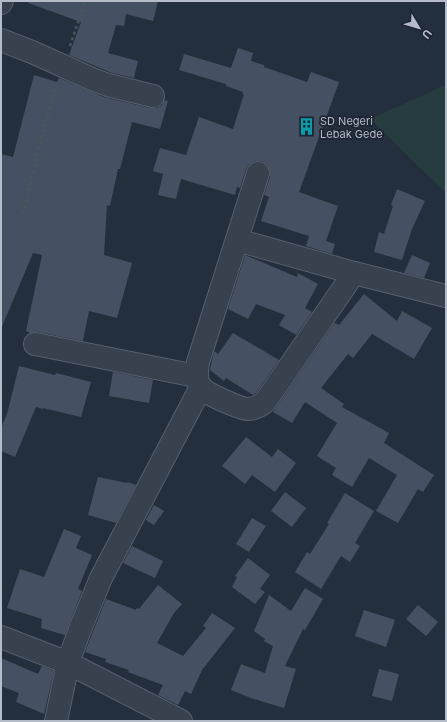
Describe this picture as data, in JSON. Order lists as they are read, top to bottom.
{
  "places": {
    "building": ["SD Negeri Lebak Gede"]
  },
  "north": "bottom right"
}
